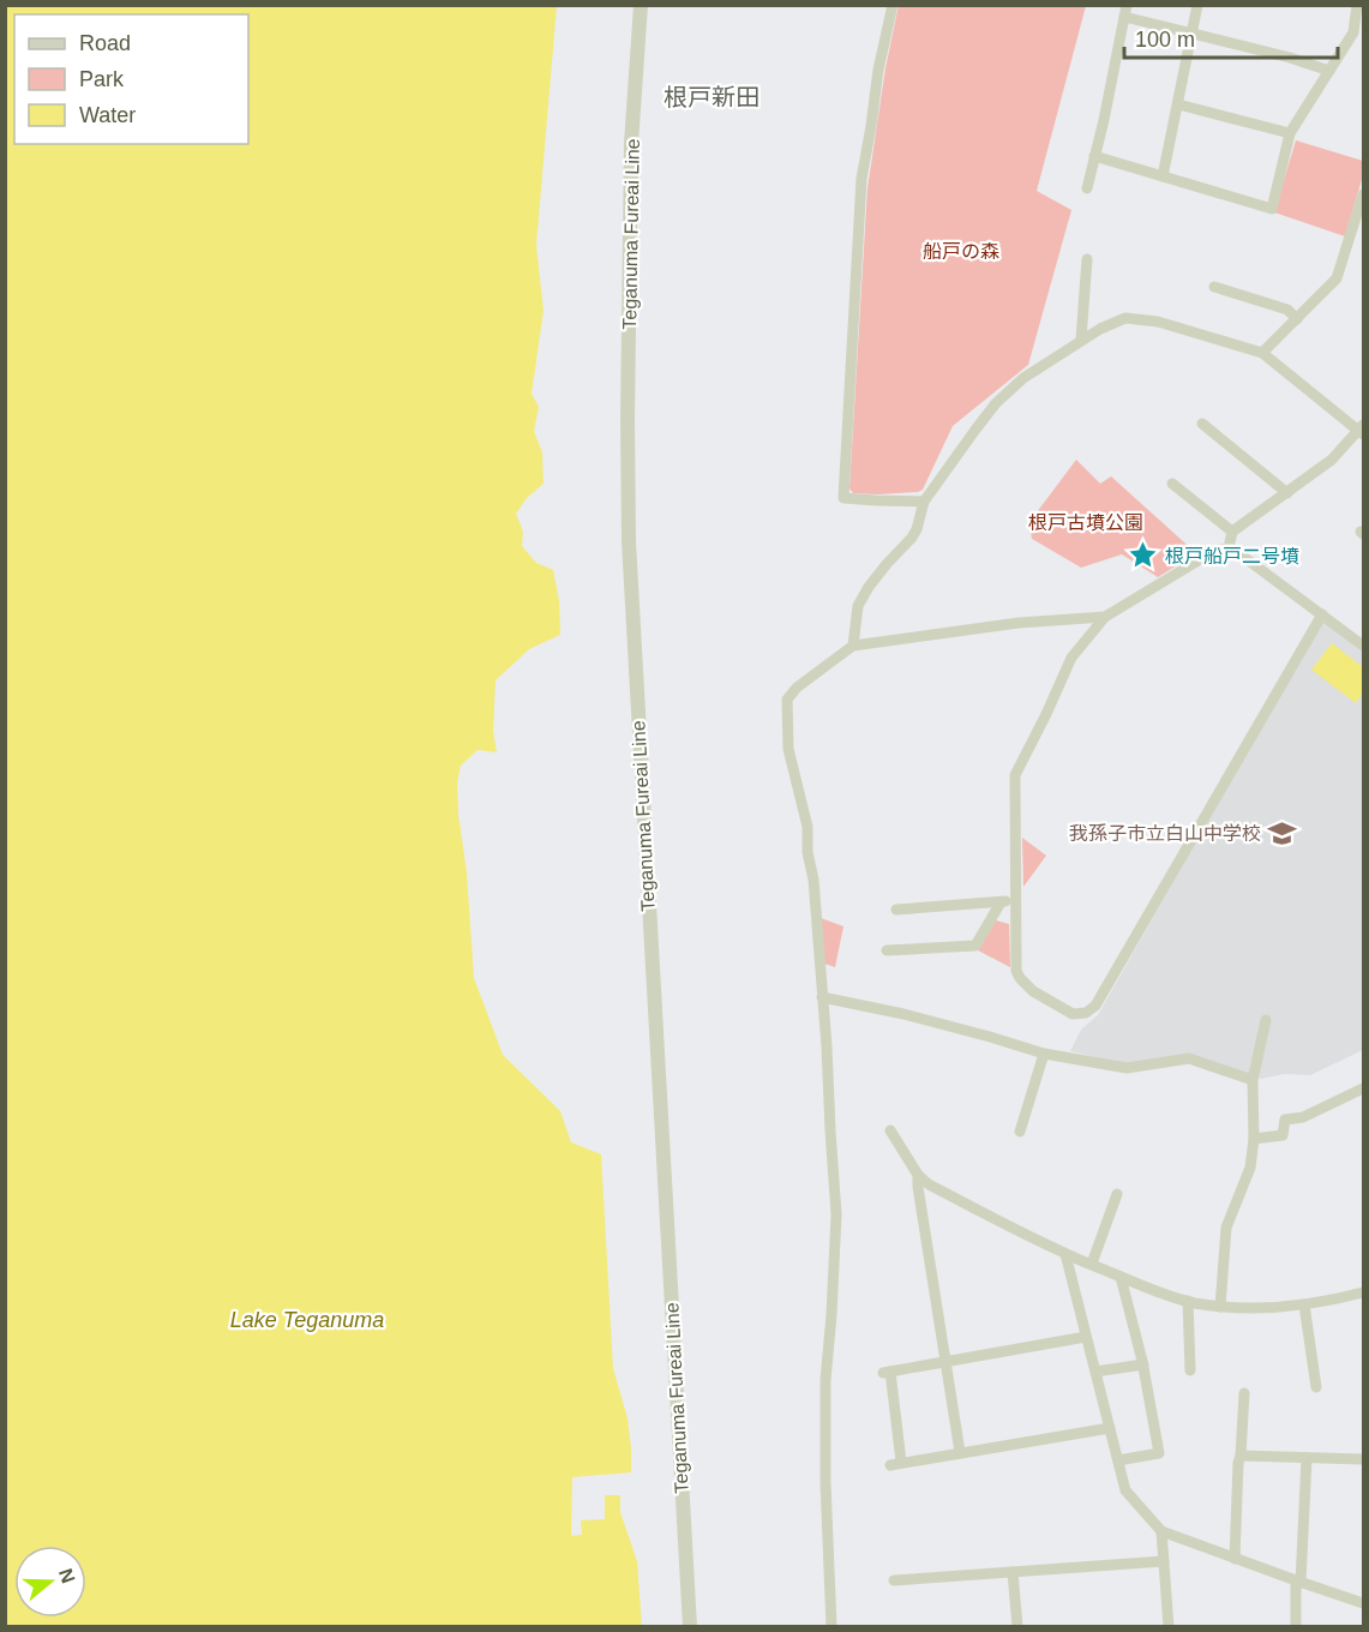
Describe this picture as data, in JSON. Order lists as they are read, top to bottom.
{
  "streets": {
    "street": ["Teganuma Fureai Line"]
  },
  "districts": ["根戸新田"],
  "water": ["Lake Teganuma"],
  "parks": ["船戸の森", "根戸古墳公園"],
  "places": {
    "place": ["根戸船戸二号墳"],
    "school or university": ["我孫子市立白山中学校"]
  },
  "legend": ["Road", "Park", "Water"],
  "scale_bar": "100 m",
  "north": "right"
}
